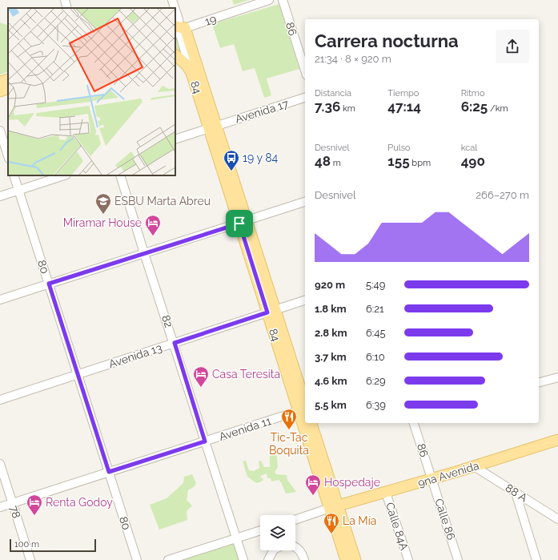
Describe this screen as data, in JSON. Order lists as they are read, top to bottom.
{
  "streets": {
    "main road": ["84", "9na Avenida"],
    "street": [
      "19",
      "86",
      "Avenida 17",
      "80",
      "82",
      "Avenida 13",
      "Avenida 11",
      "88 A",
      "78",
      "Calle 86",
      "Calle 84A"
    ]
  },
  "crossings": [
    ["19", "84"],
    ["86", "9na Avenida"],
    ["86", "Calle 86"],
    ["84", "Avenida 17"],
    ["84", "Avenida 13"],
    ["84", "Avenida 11"],
    ["84", "9na Avenida"],
    ["80", "Avenida 13"],
    ["80", "Avenida 11"],
    ["82", "Avenida 13"],
    ["82", "Avenida 11"],
    ["Avenida 11", "78"],
    ["9na Avenida", "88 A"],
    ["9na Avenida", "Calle 86"],
    ["9na Avenida", "Calle 84A"]
  ],
  "places": {
    "bus stop": ["19 y 84"],
    "school or university": ["ESBU Marta Abreu"],
    "hotel": [
      "Miramar House",
      "Casa Teresita",
      "Hospedaje",
      "Renta Godoy"
    ],
    "restaurant": ["Tic-Tac Boquita", "La Mía"]
  },
  "scale_bar": "100 m",
  "page": {
    "heading": ["Carrera nocturna", "21:34 · 8 × 920 m"],
    "stats": [
      ["Distancia", "7.36 km"],
      ["Tiempo", "47:14"],
      ["Ritmo", "6:25 /km"],
      ["Desnivel", "48 m"],
      ["Pulso", "155 bpm"],
      ["kcal", "490"]
    ],
    "chart": ["Desnivel", "266–270 m"],
    "list": [
      {
        "name": "920 m",
        "note": "5:49"
      },
      {
        "name": "1.8 km",
        "note": "6:21"
      },
      {
        "name": "2.8 km",
        "note": "6:45"
      },
      {
        "name": "3.7 km",
        "note": "6:10"
      },
      {
        "name": "4.6 km",
        "note": "6:29"
      },
      {
        "name": "5.5 km",
        "note": "6:39"
      }
    ],
    "scale": "100 m"
  }
}
